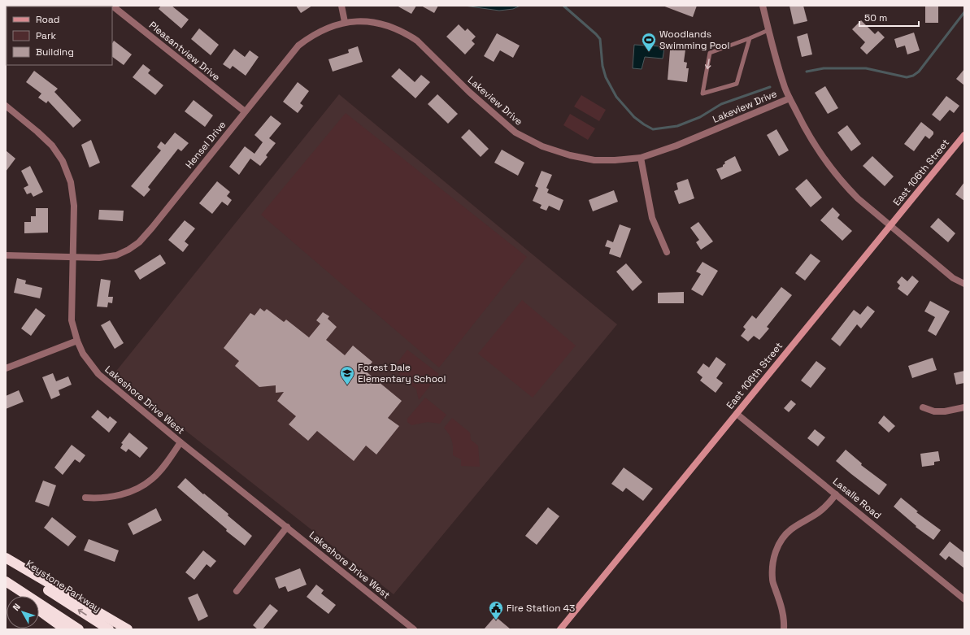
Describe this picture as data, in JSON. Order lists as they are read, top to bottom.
{
  "streets": {
    "highway": ["Keystone Parkway"],
    "street": [
      "Pleasantview Drive",
      "Lakeview Drive",
      "Hensel Drive",
      "East 106th Street",
      "Lakeshore Drive West",
      "Lasalle Road"
    ]
  },
  "crossings": [
    ["Pleasantview Drive", "Hensel Drive"],
    ["Lakeview Drive", "Hensel Drive"],
    ["Hensel Drive", "Lakeshore Drive West"],
    ["East 106th Street", "Lasalle Road"]
  ],
  "places": {
    "sports": ["Woodlands Swimming Pool"],
    "school or university": ["Forest Dale Elementary School"],
    "public building": ["Fire Station 43"]
  },
  "legend": ["Road", "Park", "Building"],
  "scale_bar": "50 m",
  "north": "top left"
}
